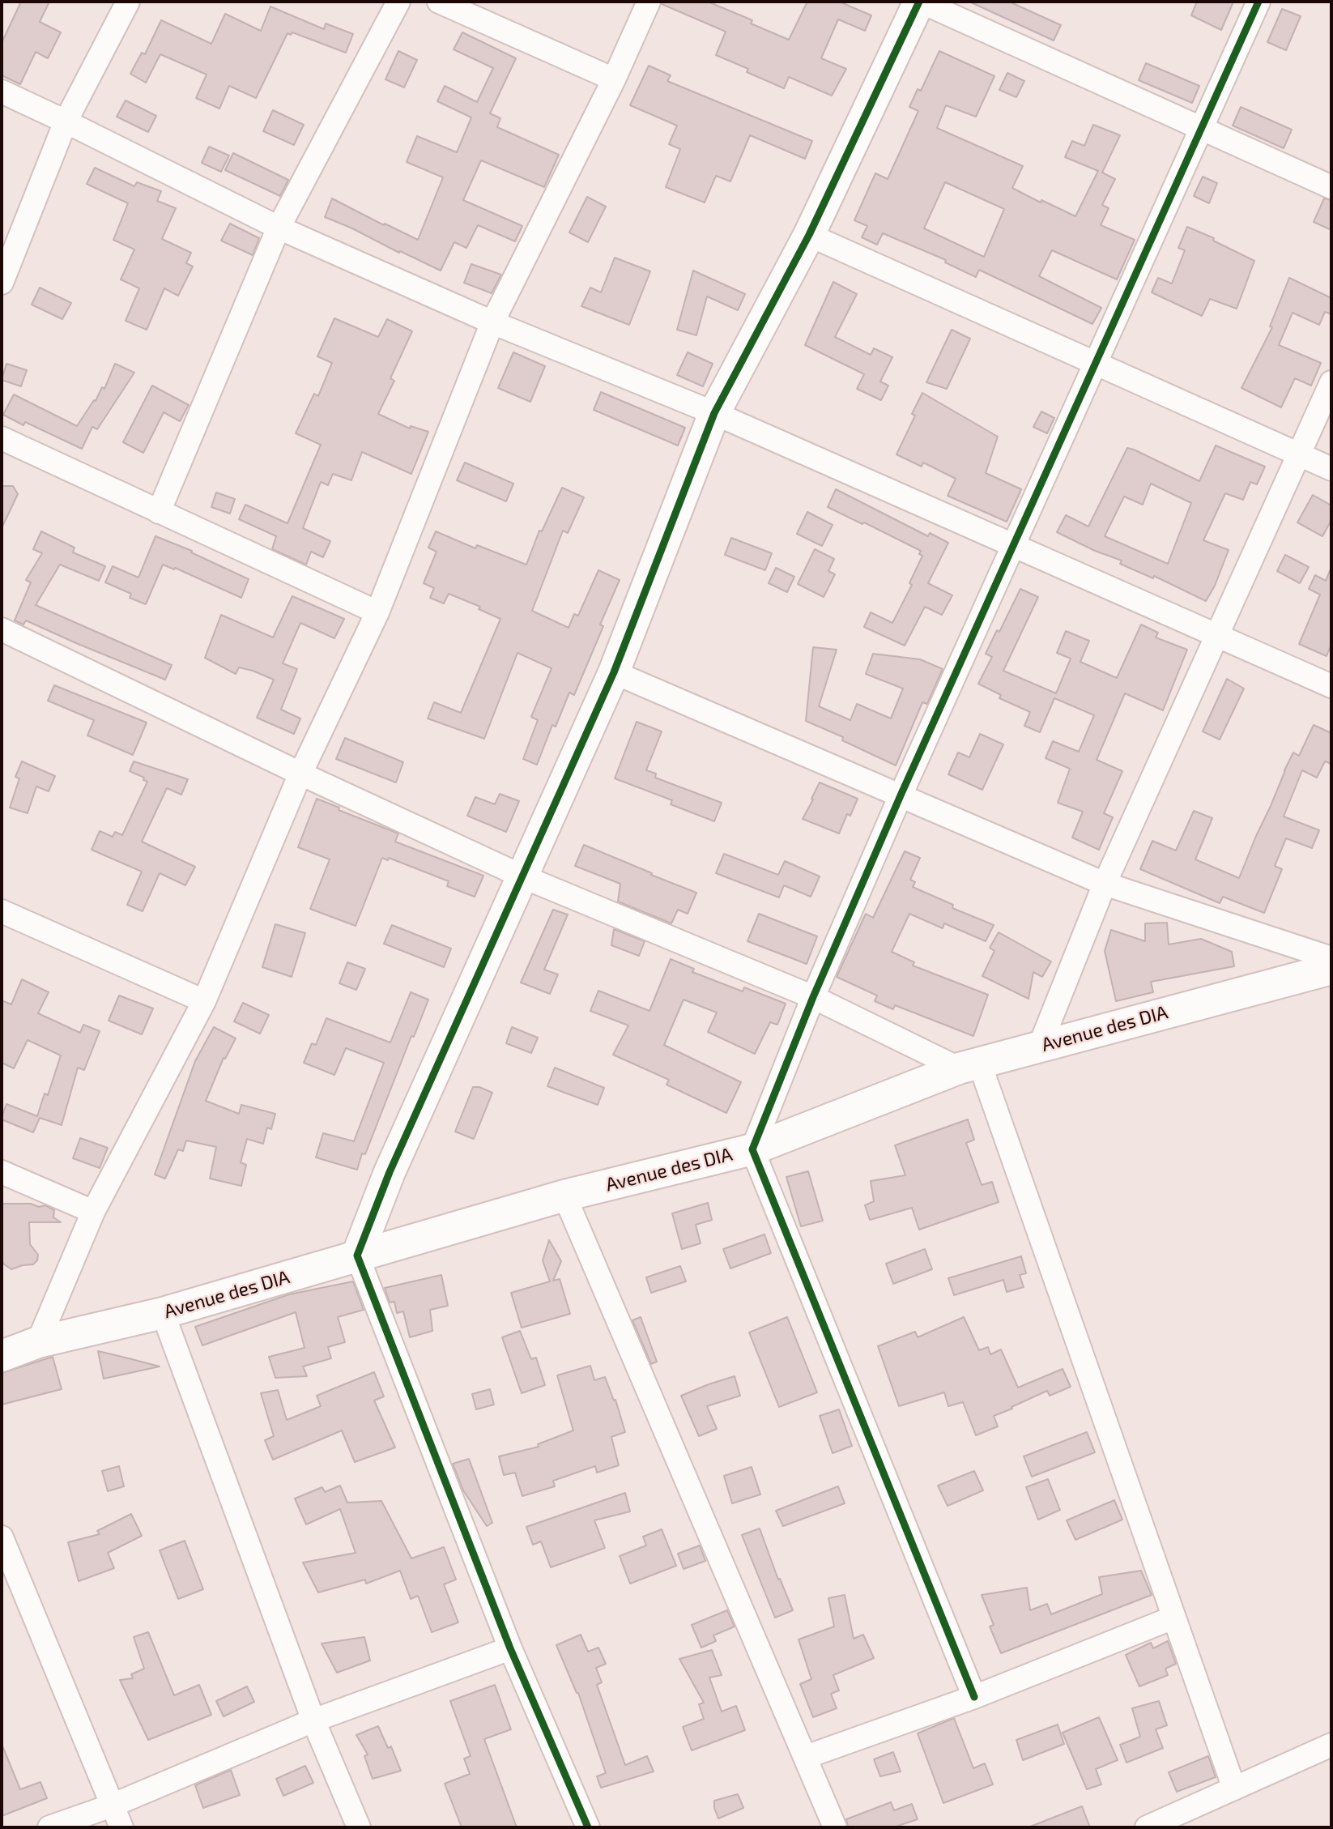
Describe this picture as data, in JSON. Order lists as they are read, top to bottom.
{
  "streets": {
    "street": ["Avenue des DIA"]
  }
}
